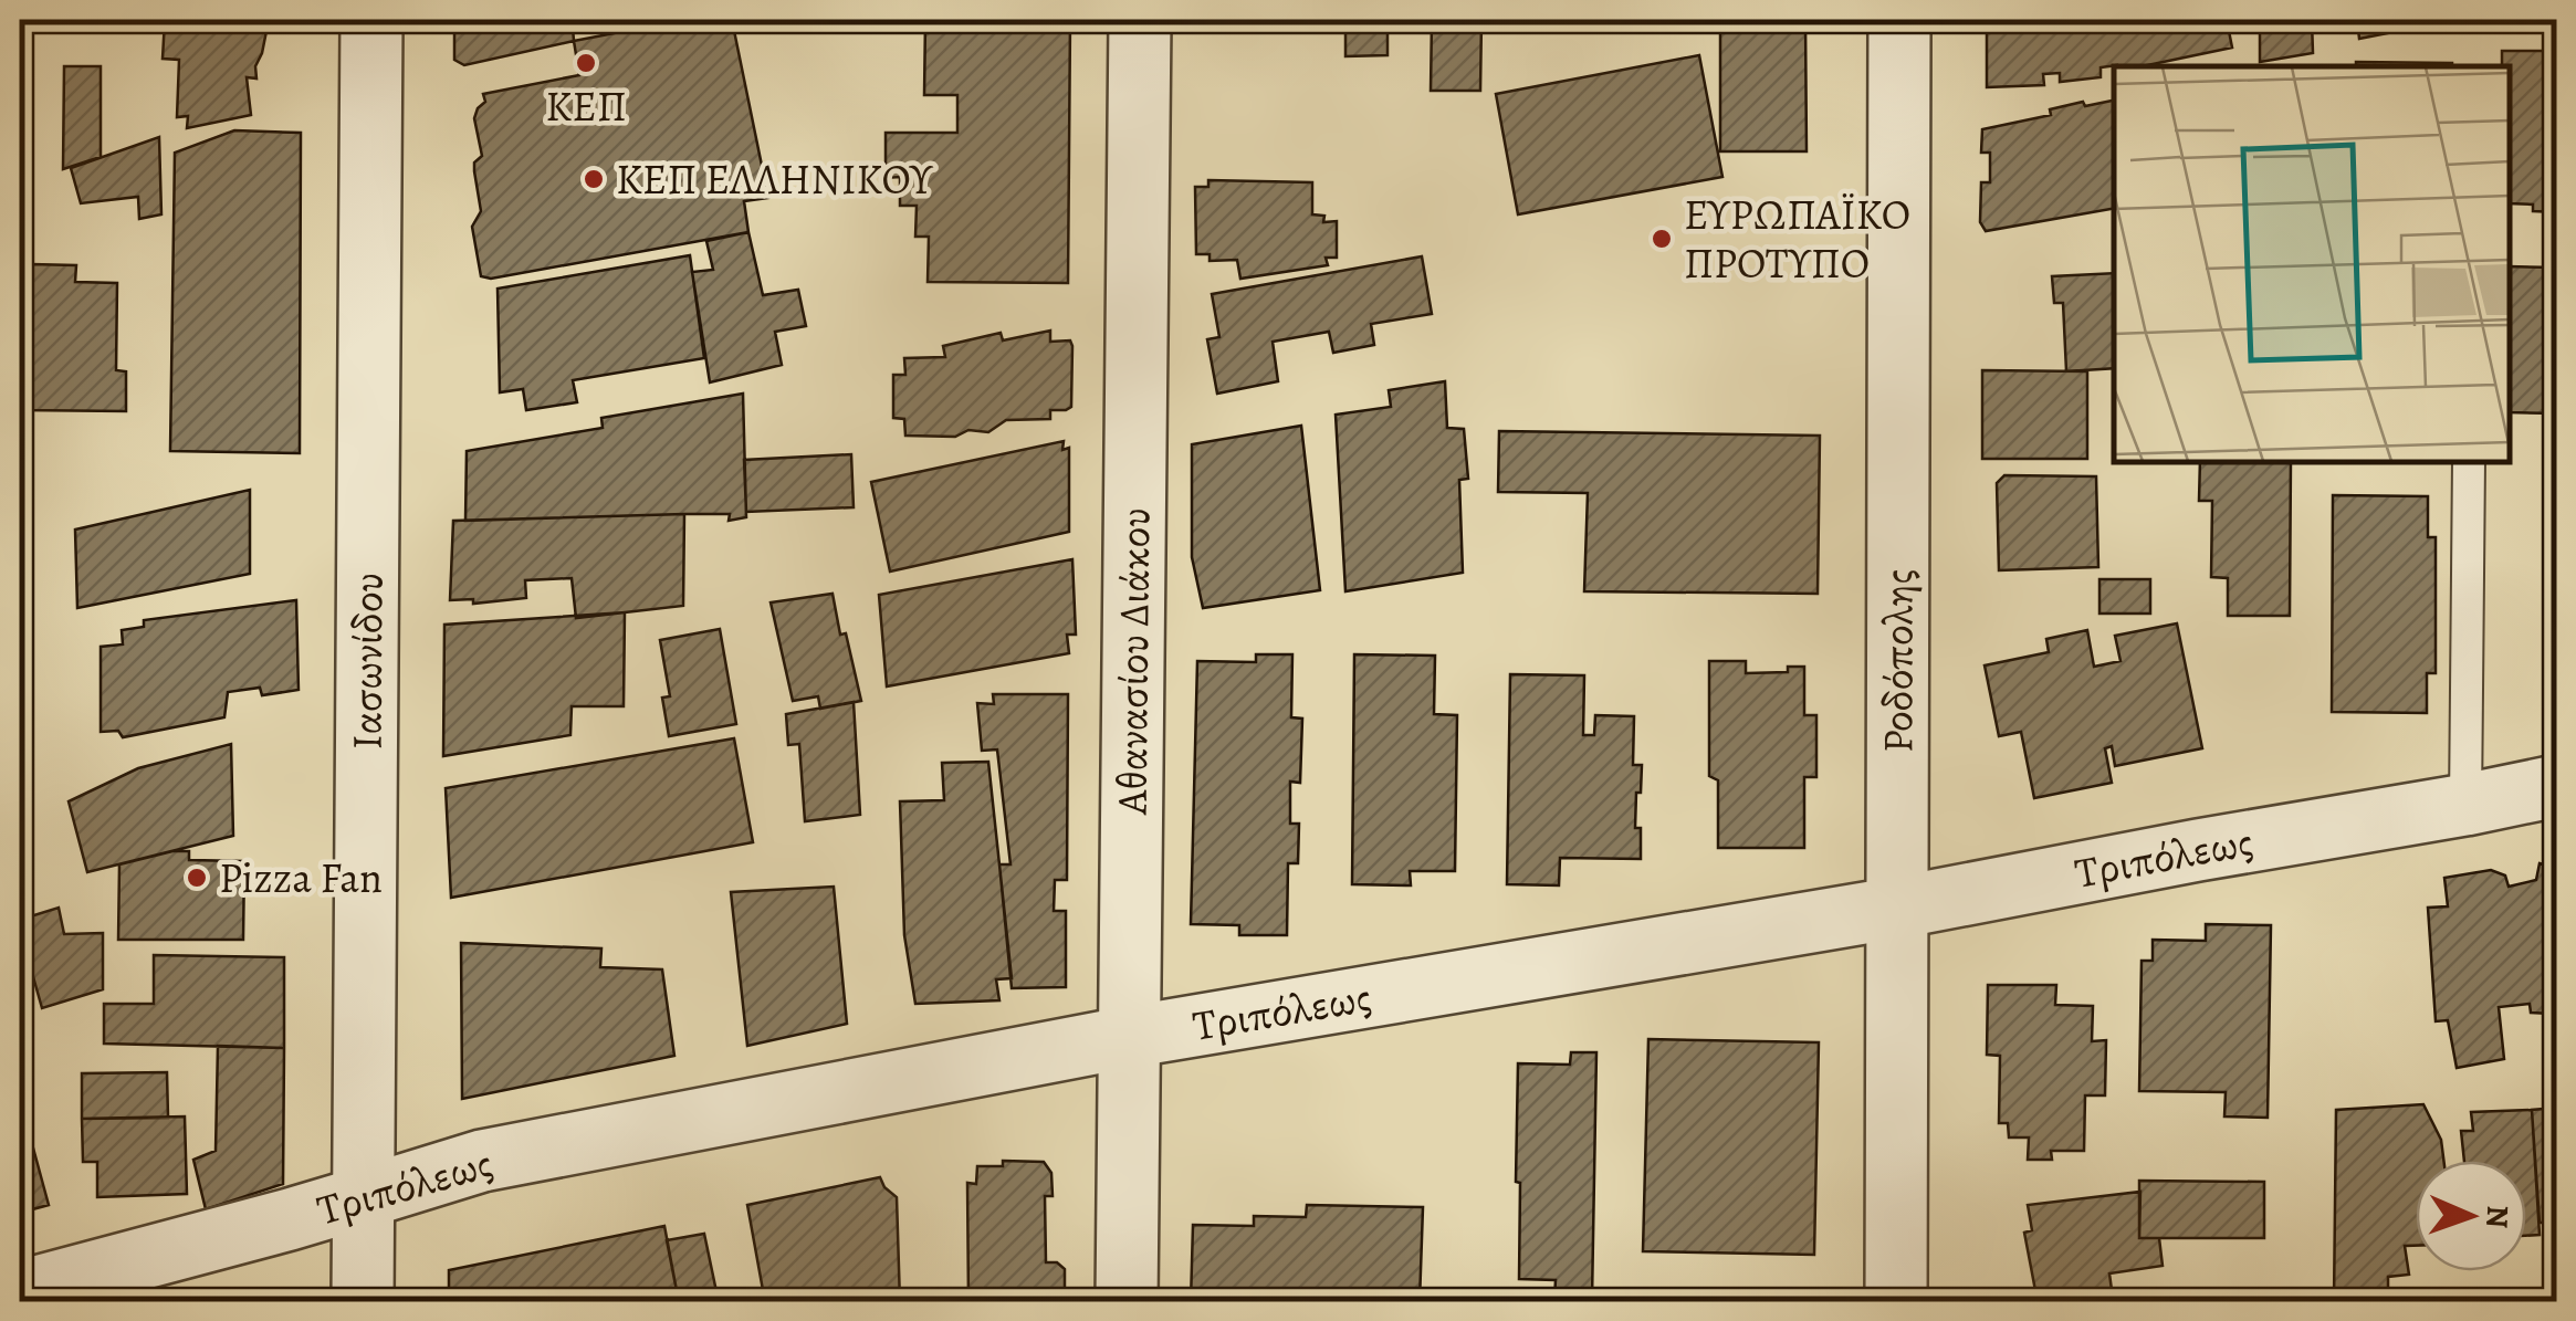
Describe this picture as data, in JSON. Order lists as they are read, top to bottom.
{
  "streets": {
    "street": [
      "Ιασωνίδου",
      "Αθανασίου Διάκου",
      "Ροδόπολης",
      "Τριπόλεως"
    ]
  },
  "crossings": [
    ["Ιασωνίδου", "Τριπόλεως"],
    ["Αθανασίου Διάκου", "Τριπόλεως"],
    ["Ροδόπολης", "Τριπόλεως"]
  ],
  "places": [
    "ΚΕΠ",
    "ΚΕΠ ΕΛΛΗΝΙΚΟΥ",
    "ΕΥΡΩΠΑΪΚΟ ΠΡΟΤΥΠΟ",
    "Pizza Fan"
  ],
  "north": "right"
}
